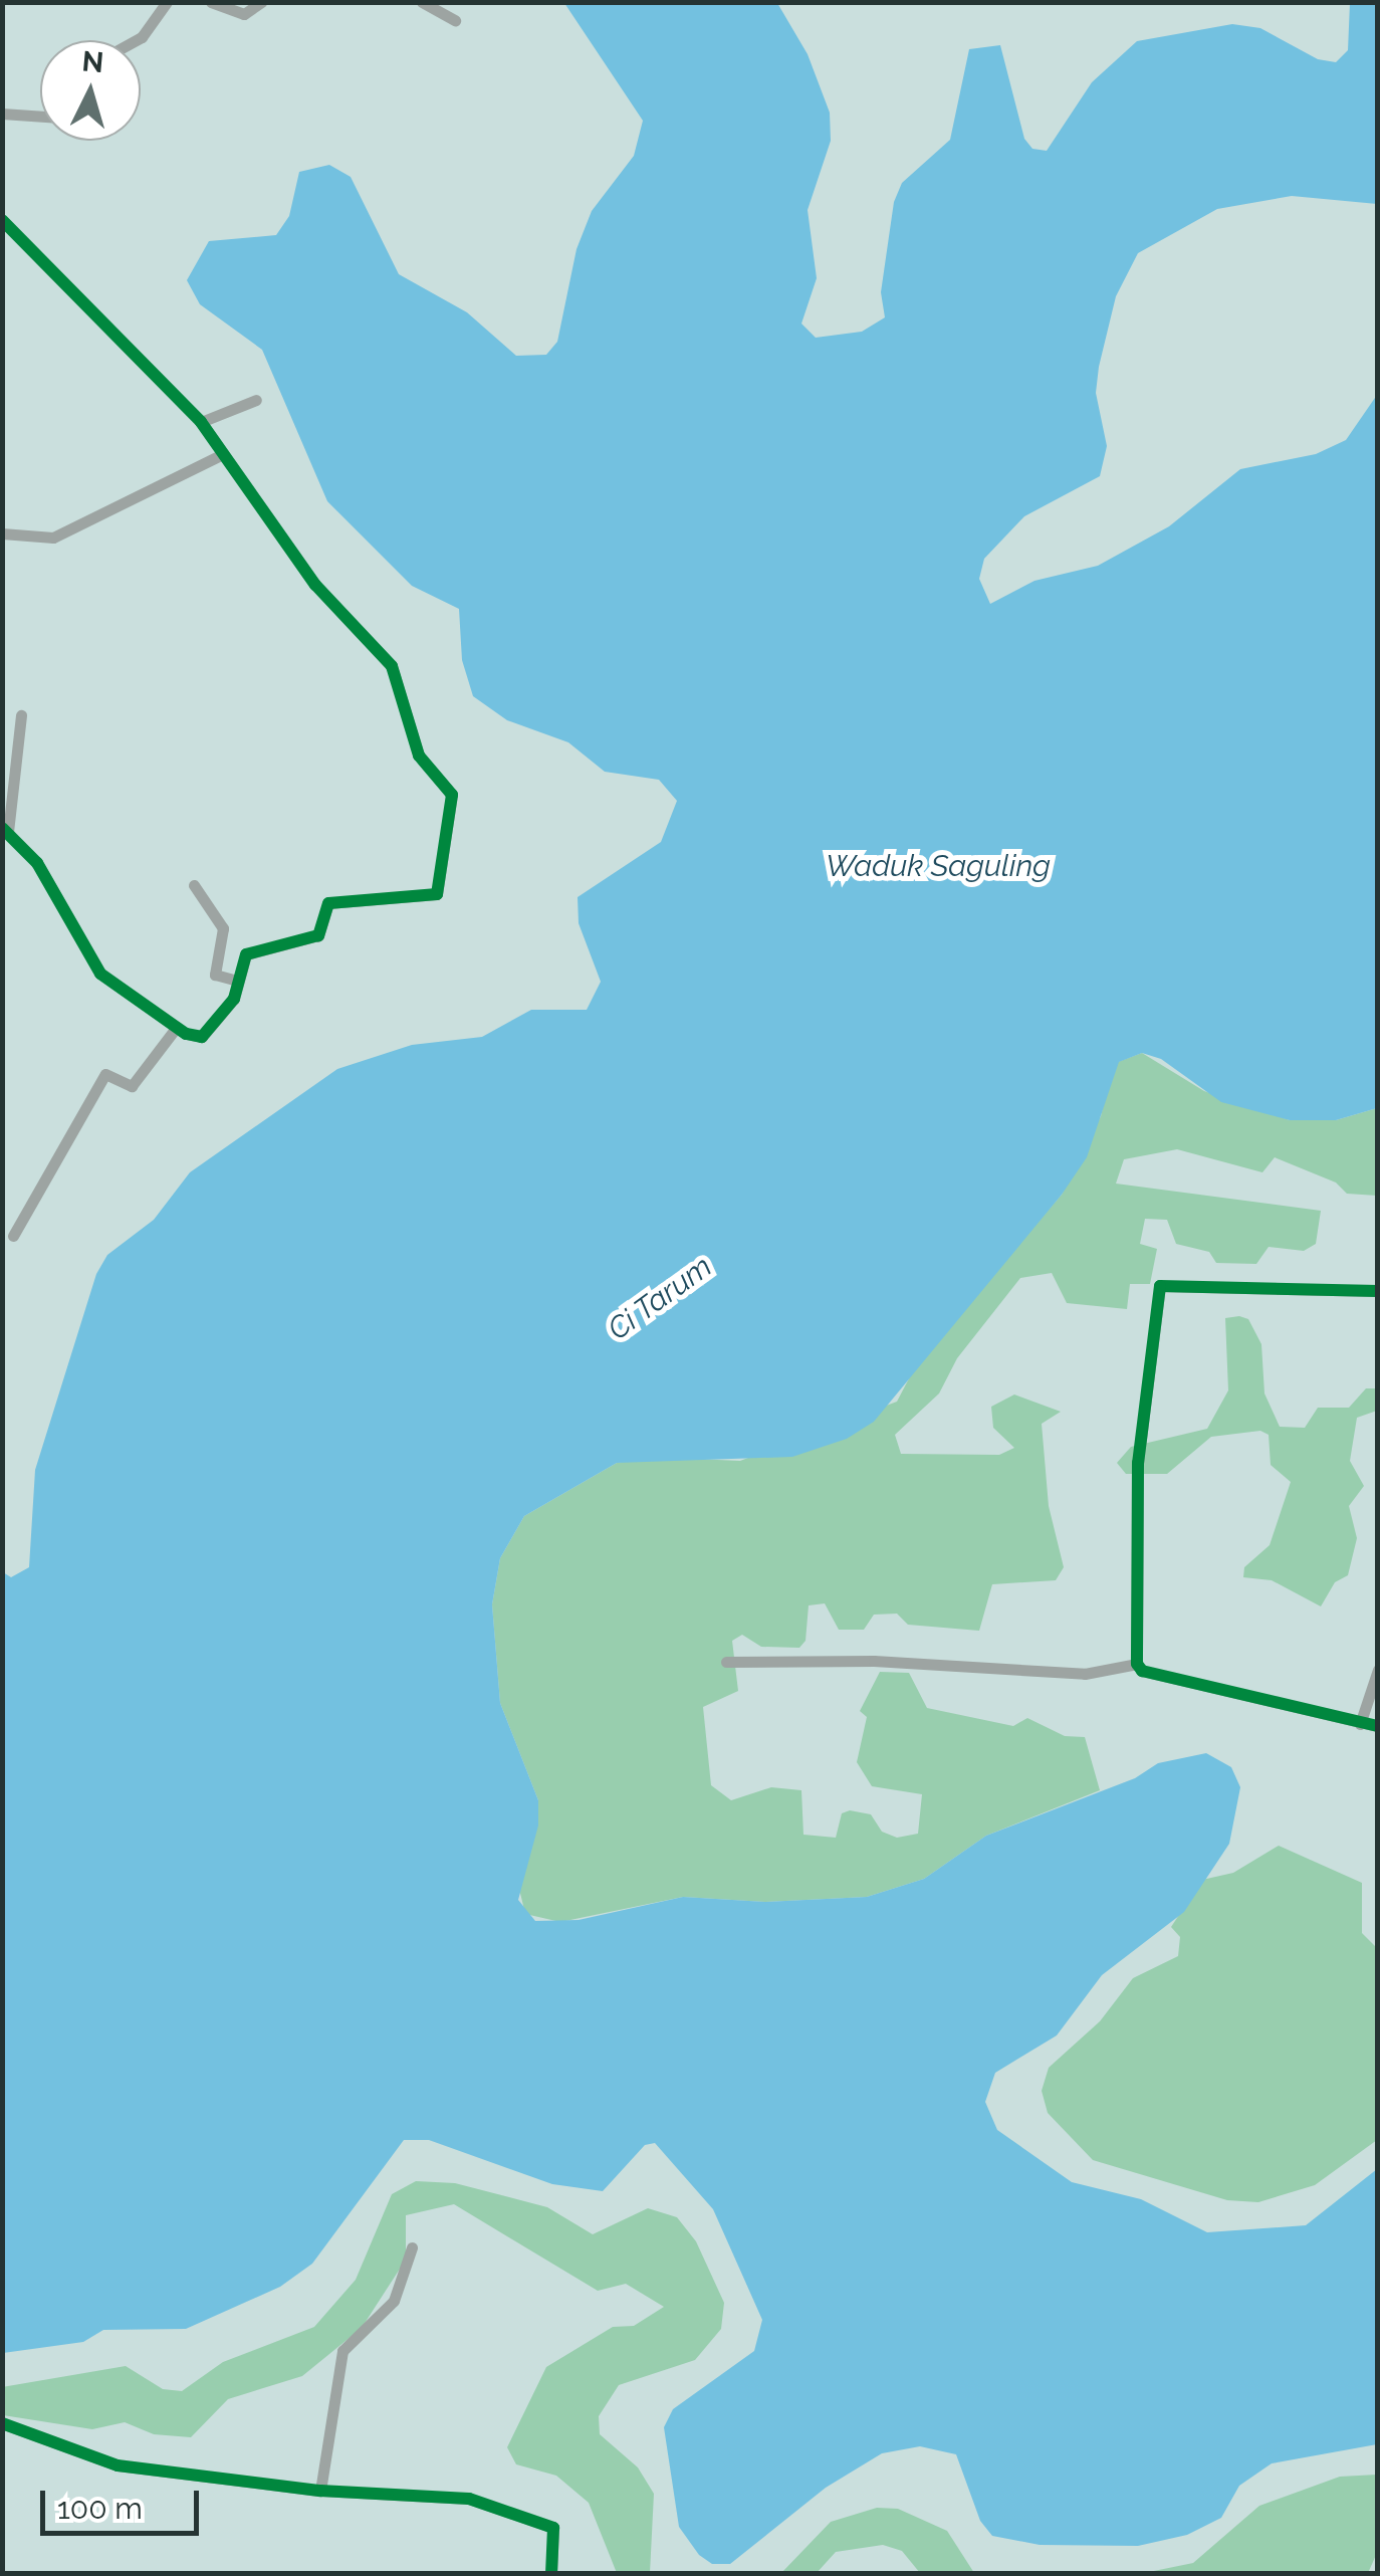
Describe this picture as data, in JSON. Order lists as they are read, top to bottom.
{
  "water": ["Waduk Saguling", "Ci Tarum"],
  "scale_bar": "100 m",
  "north": "top"
}
